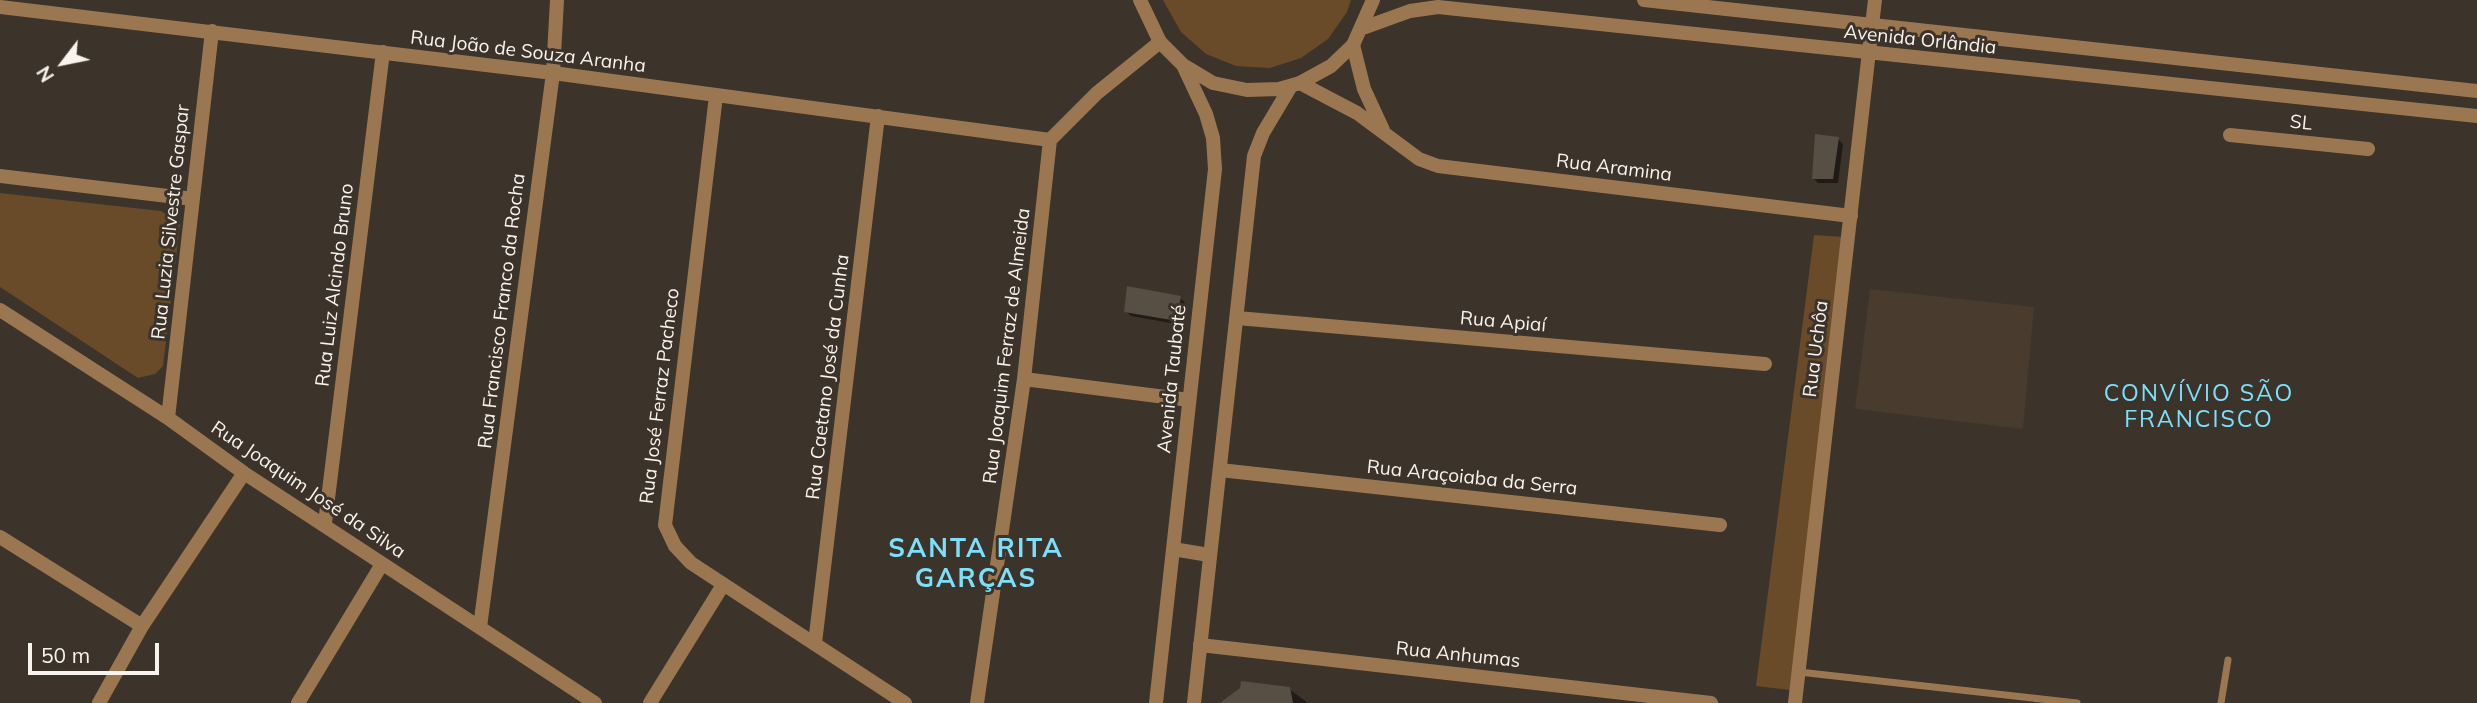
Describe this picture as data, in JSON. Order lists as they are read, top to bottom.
{
  "streets": {
    "street": [
      "Avenida Orlândia",
      "Rua João de Souza Aranha",
      "SL",
      "Rua Aramina",
      "Rua Luzia Silvestre Gaspar",
      "Rua Luiz Alcindo Bruno",
      "Rua Francisco Franco da Rocha",
      "Rua Apiaí",
      "Rua Joaquim Ferraz de Almeida",
      "Rua Uchôa",
      "Rua Caetano José da Cunha",
      "Avenida Taubaté",
      "Rua José Ferraz Pacheco",
      "Rua Araçoiaba da Serra",
      "Rua Joaquim José da Silva",
      "Rua Anhumas"
    ]
  },
  "crossings": [
    ["Avenida Orlândia", "Rua Uchôa"],
    ["Rua João de Souza Aranha", "Rua Luzia Silvestre Gaspar"],
    ["Rua João de Souza Aranha", "Rua Luiz Alcindo Bruno"],
    ["Rua João de Souza Aranha", "Rua Francisco Franco da Rocha"],
    ["Rua João de Souza Aranha", "Rua Joaquim Ferraz de Almeida"],
    ["Rua João de Souza Aranha", "Rua Caetano José da Cunha"],
    ["Rua João de Souza Aranha", "Rua José Ferraz Pacheco"],
    ["Rua Aramina", "Rua Uchôa"],
    ["Rua Luzia Silvestre Gaspar", "Rua Joaquim José da Silva"],
    ["Rua Luiz Alcindo Bruno", "Rua Joaquim José da Silva"],
    ["Rua Francisco Franco da Rocha", "Rua Joaquim José da Silva"],
    ["Rua Caetano José da Cunha", "Rua José Ferraz Pacheco"]
  ],
  "districts": ["CONVÍVIO SÃO FRANCISCO", "SANTA RITA GARÇAS"],
  "scale_bar": "50 m",
  "north": "bottom left"
}
